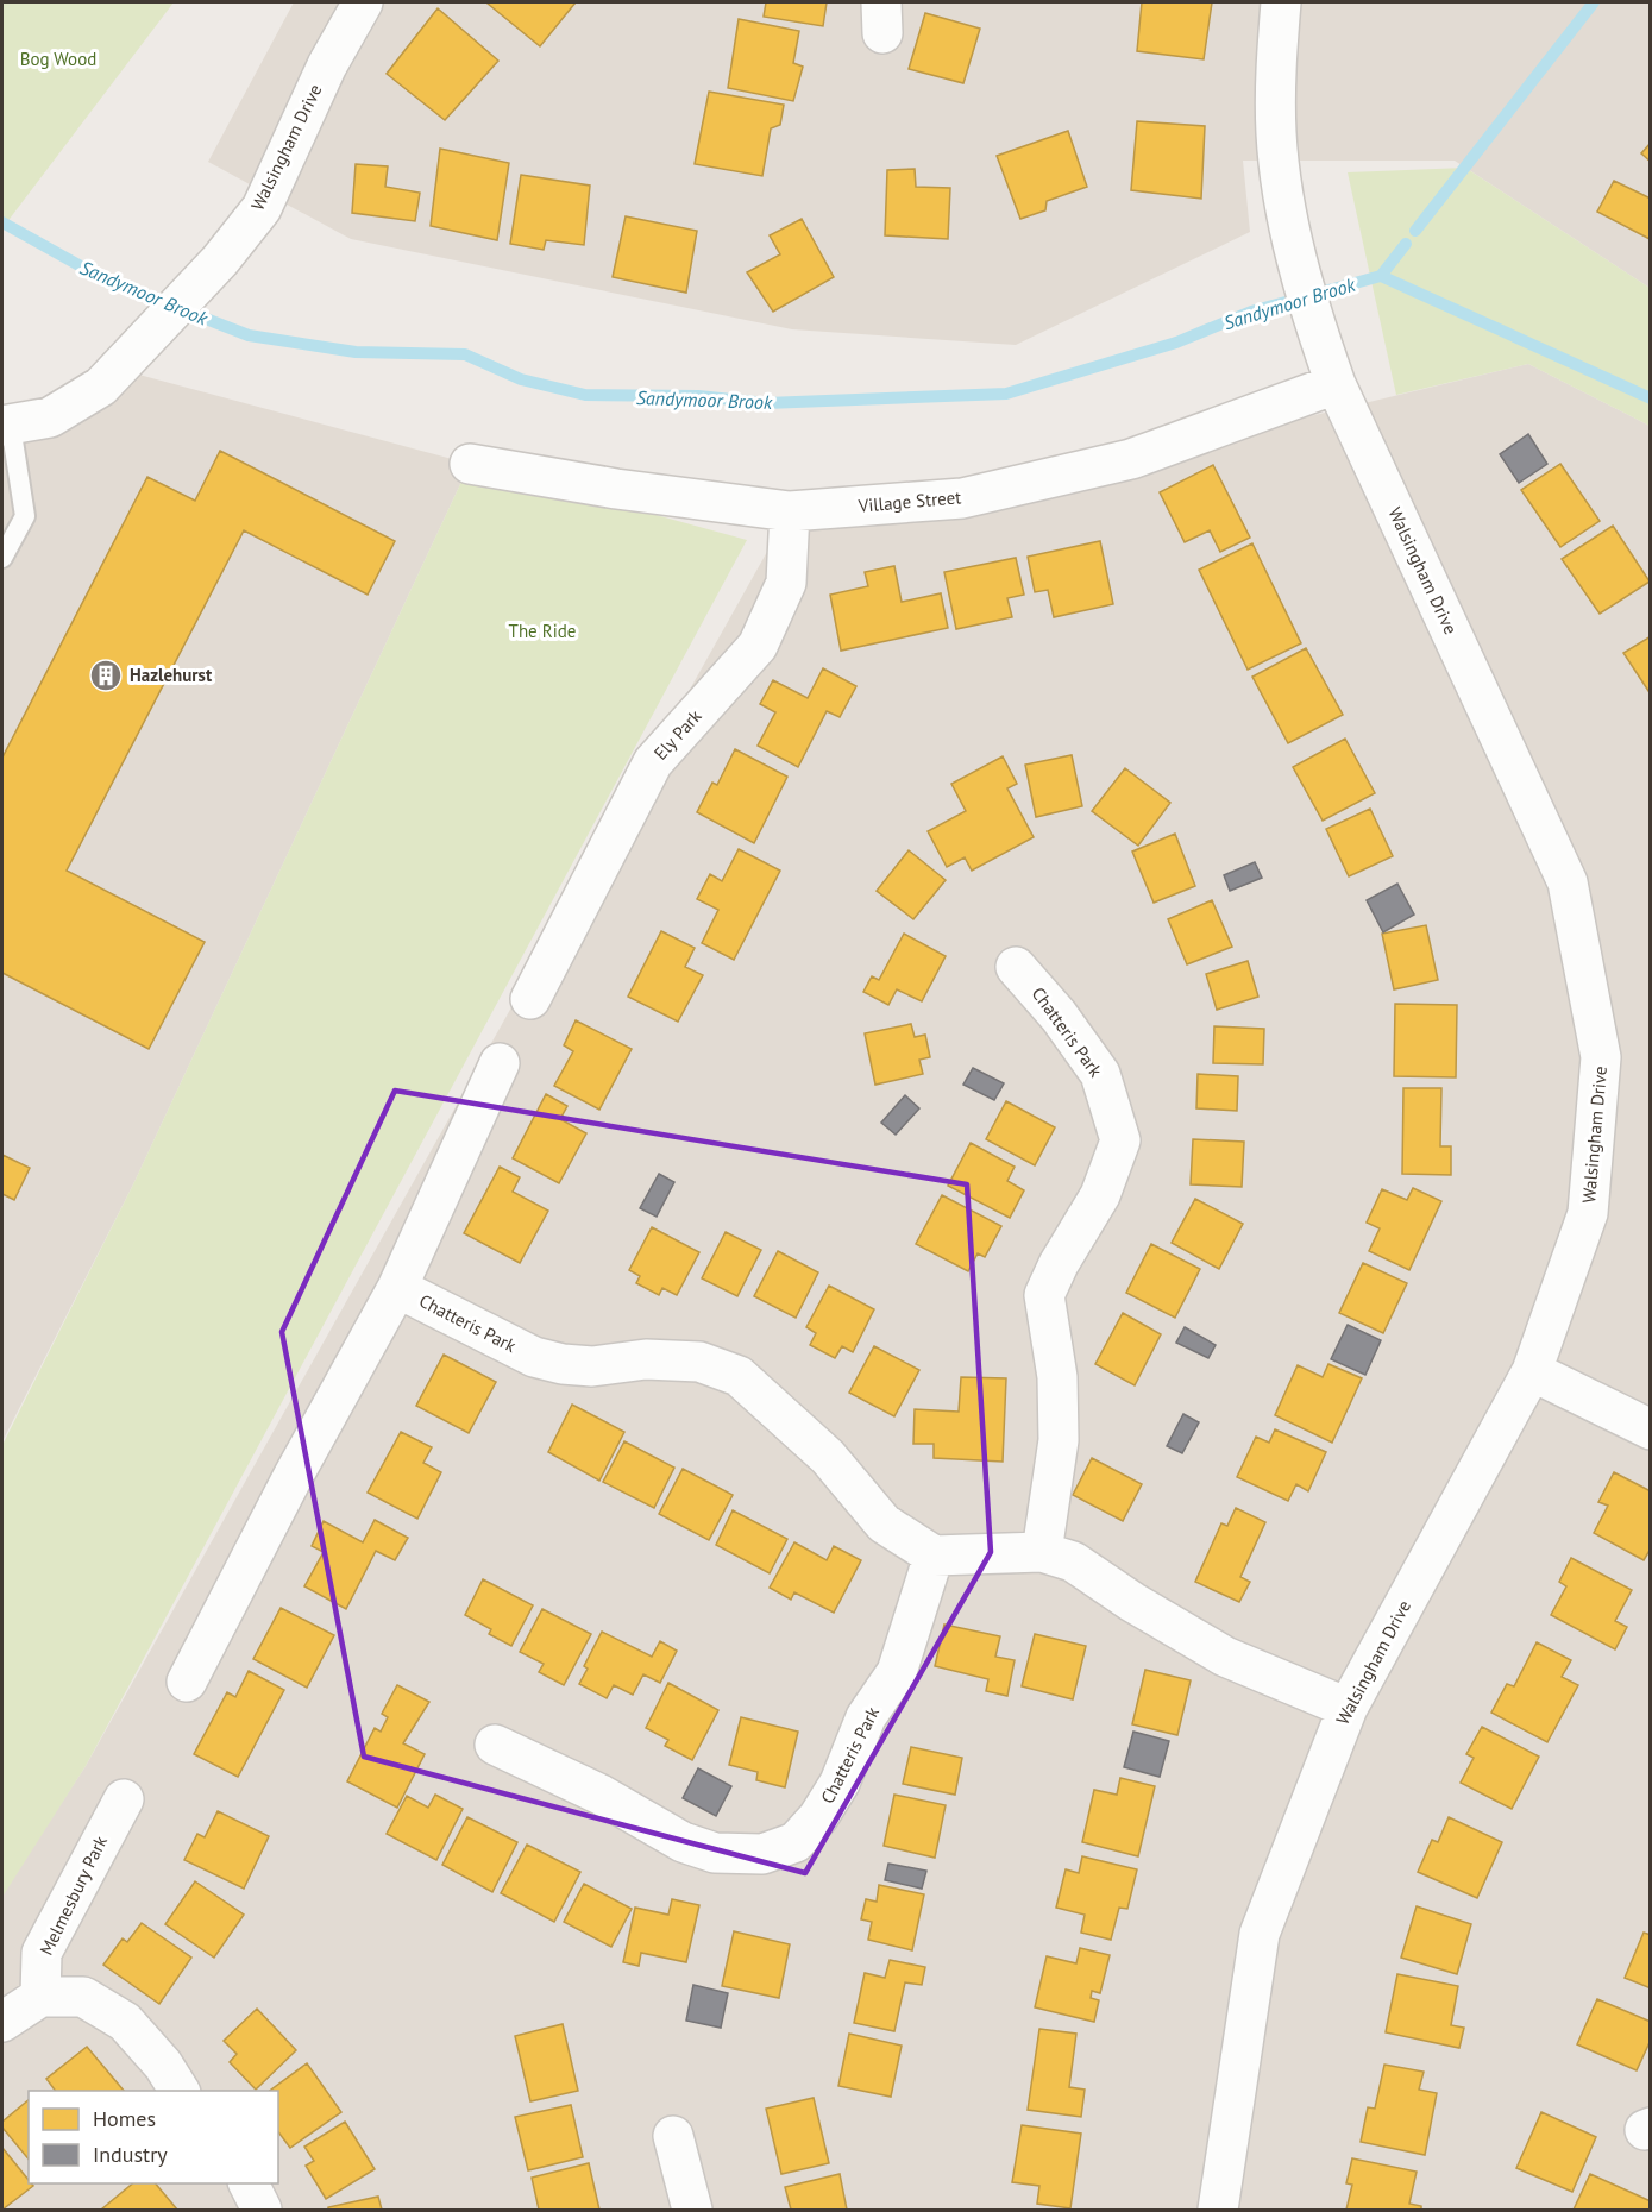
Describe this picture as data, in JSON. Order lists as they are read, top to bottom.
{
  "streets": {
    "street": [
      "Walsingham Drive",
      "Village Street",
      "Ely Park",
      "Chatteris Park",
      "Melmesbury Park"
    ]
  },
  "crossings": [
    ["Walsingham Drive", "Village Street"],
    ["Village Street", "Ely Park"]
  ],
  "water": ["Sandymoor Brook"],
  "parks": ["Bog Wood", "The Ride"],
  "places": {
    "building": ["Hazlehurst"]
  },
  "legend": ["Homes", "Industry"]
}
